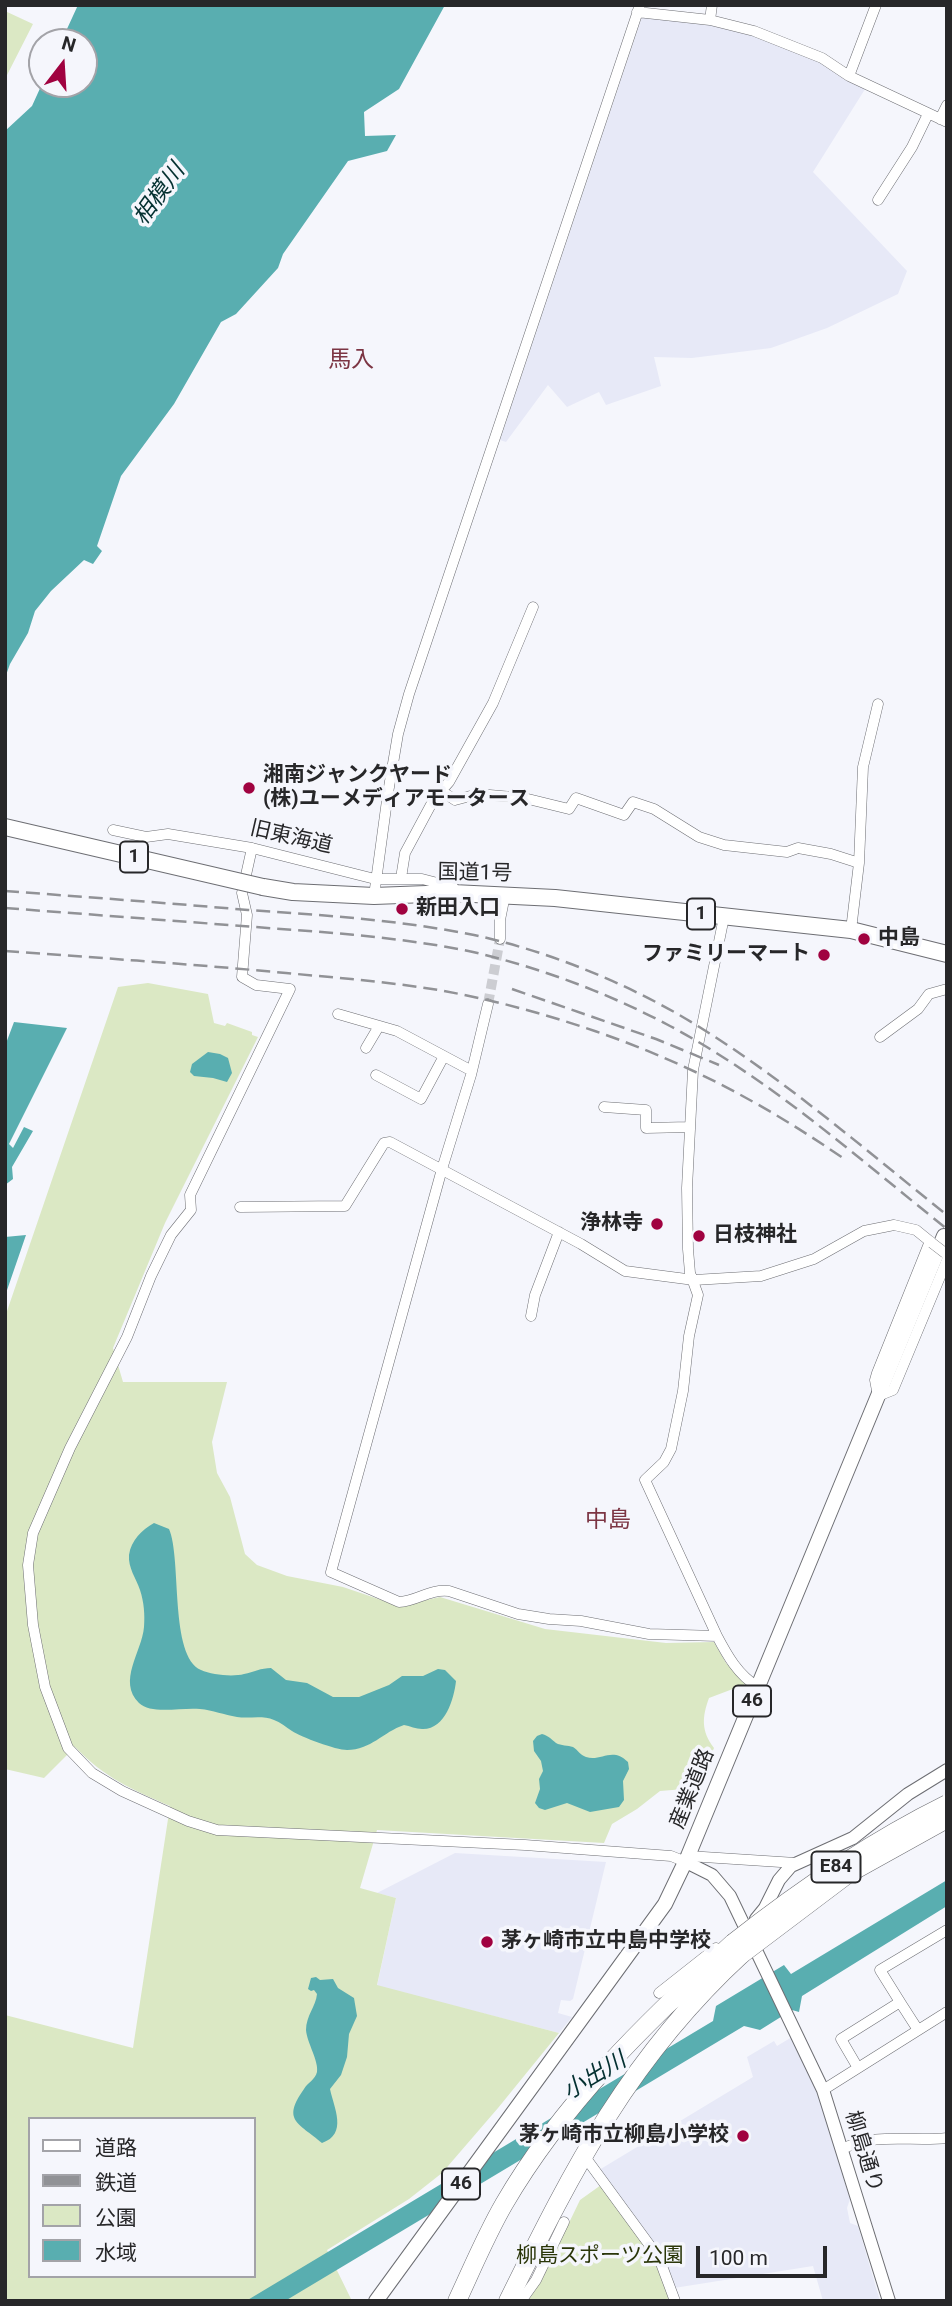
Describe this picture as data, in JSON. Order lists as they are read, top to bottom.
{
  "streets": {
    "highway": ["1", "国道1号", "E84"],
    "main road": ["46", "産業道路"],
    "street": ["旧東海道", "柳島通り"]
  },
  "crossings": [
    ["旧東海道", "国道1号"]
  ],
  "districts": ["馬入", "中島"],
  "water": ["相模川", "小出川"],
  "parks": ["柳島スポーツ公園"],
  "places": [
    "湘南ジャンクヤード (株)ユーメディアモータース",
    "新田入口",
    "中島",
    "ファミリーマート",
    "浄林寺",
    "日枝神社",
    "茅ヶ崎市立中島中学校",
    "茅ヶ崎市立柳島小学校"
  ],
  "legend": [
    "道路",
    "鉄道",
    "公園",
    "水域"
  ],
  "scale_bar": "100 m",
  "north": "top"
}
